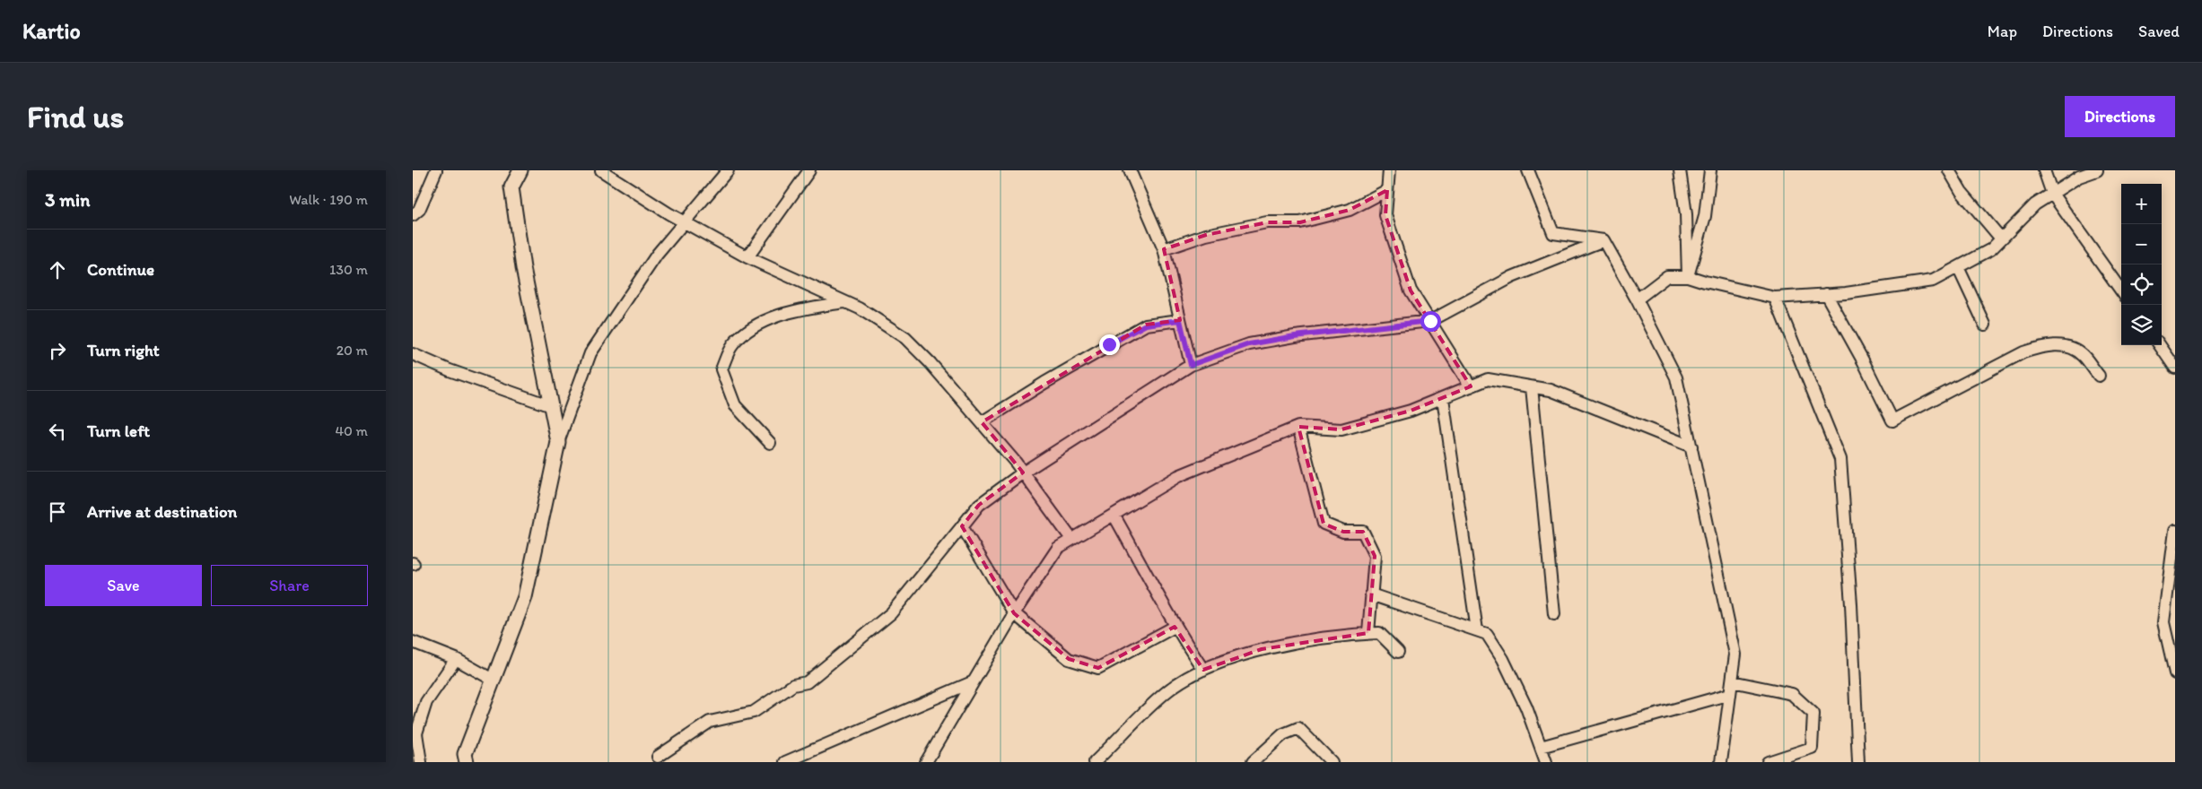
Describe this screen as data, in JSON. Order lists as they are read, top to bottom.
{
  "page": {
    "header": "Kartio",
    "nav": ["Map", "Directions", "Saved"],
    "buttons": [
      "Directions",
      ["Save", "Share"]
    ],
    "title": "Find us",
    "heading": ["3 min", "Walk · 190 m"],
    "map_buttons": ["+", "−"],
    "list": [
      ["Continue", "130 m"],
      ["Turn right", "20 m"],
      ["Turn left", "40 m"],
      "Arrive at destination"
    ]
  }
}
